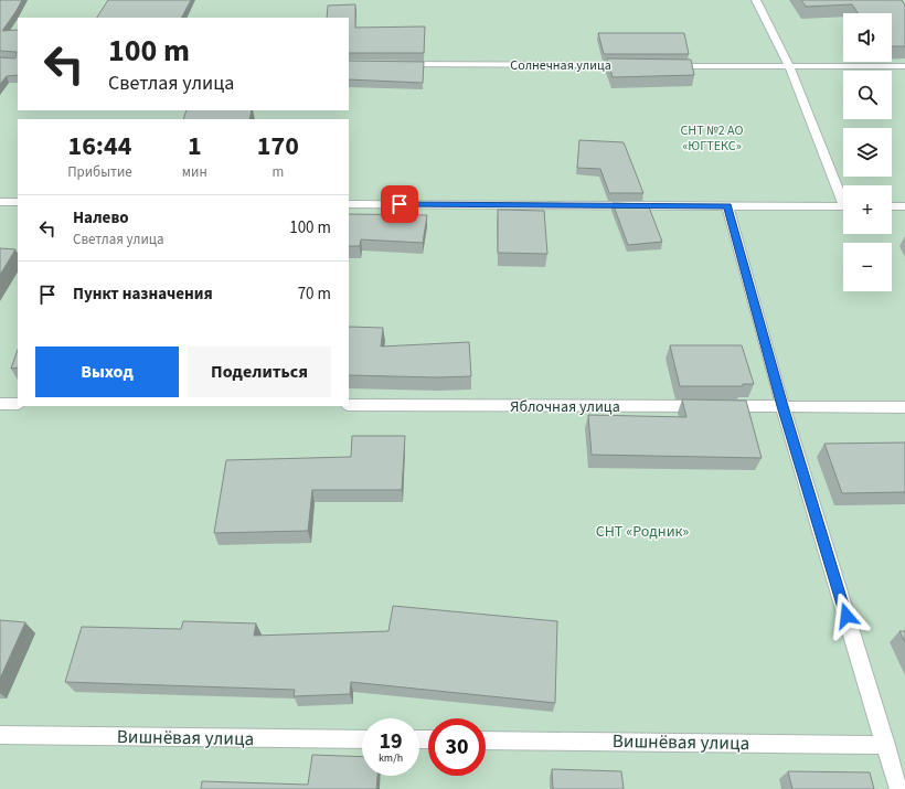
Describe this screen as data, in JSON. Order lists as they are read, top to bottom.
{
  "streets": {
    "street": ["Солнечная улица", "Яблочная улица", "Вишнёвая улица"]
  },
  "parks": ["СНТ №2 АО «ЮГТЕКС»", "СНТ «Родник»"],
  "page": {
    "map_buttons": ["+", "−"],
    "turn": ["100 m", "Светлая улица"],
    "eta": [
      "16:44",
      "Прибытие",
      "1",
      "мин",
      "170",
      "m"
    ],
    "list": [
      {
        "name": "Налево",
        "note": "Светлая улица",
        "value": "100 m"
      },
      {
        "name": "Пункт назначения",
        "value": "70 m"
      }
    ],
    "buttons": ["Выход", "Поделиться"],
    "speed": "19 km/h",
    "limit": "30"
  }
}
